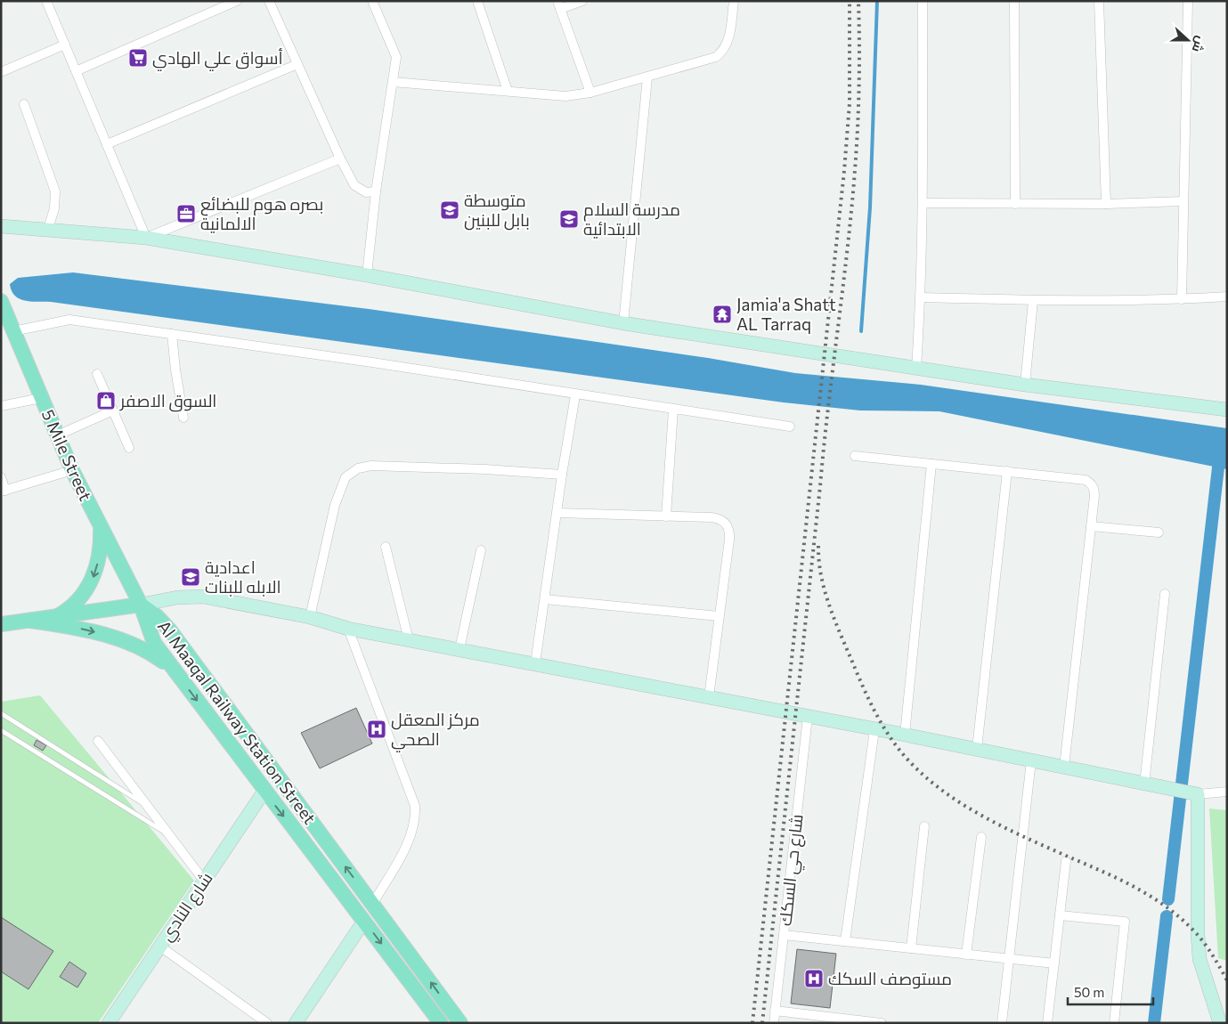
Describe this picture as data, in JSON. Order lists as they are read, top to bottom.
{
  "streets": {
    "main road": ["5 Mile Street", "Al Maaqal Railway Station Street"],
    "street": ["شارع حي السكك", "شارع النادي"]
  },
  "crossings": [
    ["5 Mile Street", "Al Maaqal Railway Station Street"],
    ["Al Maaqal Railway Station Street", "شارع النادي"]
  ],
  "places": {
    "supermarket": ["أسواق علي الهادي"],
    "school or university": ["متوسطة بابل للبنين", "مدرسة السلام الابتدائية", "اعدادية الابله للبنات"],
    "office": ["بصره هوم للبضائع الالمانية"],
    "temple": ["Jamia'a Shatt AL Tarraq"],
    "shop": ["السوق الاصفر"],
    "hospital": ["مركز المعقل الصحي", "مستوصف السكك"]
  },
  "scale_bar": "50 m",
  "north": "right"
}
